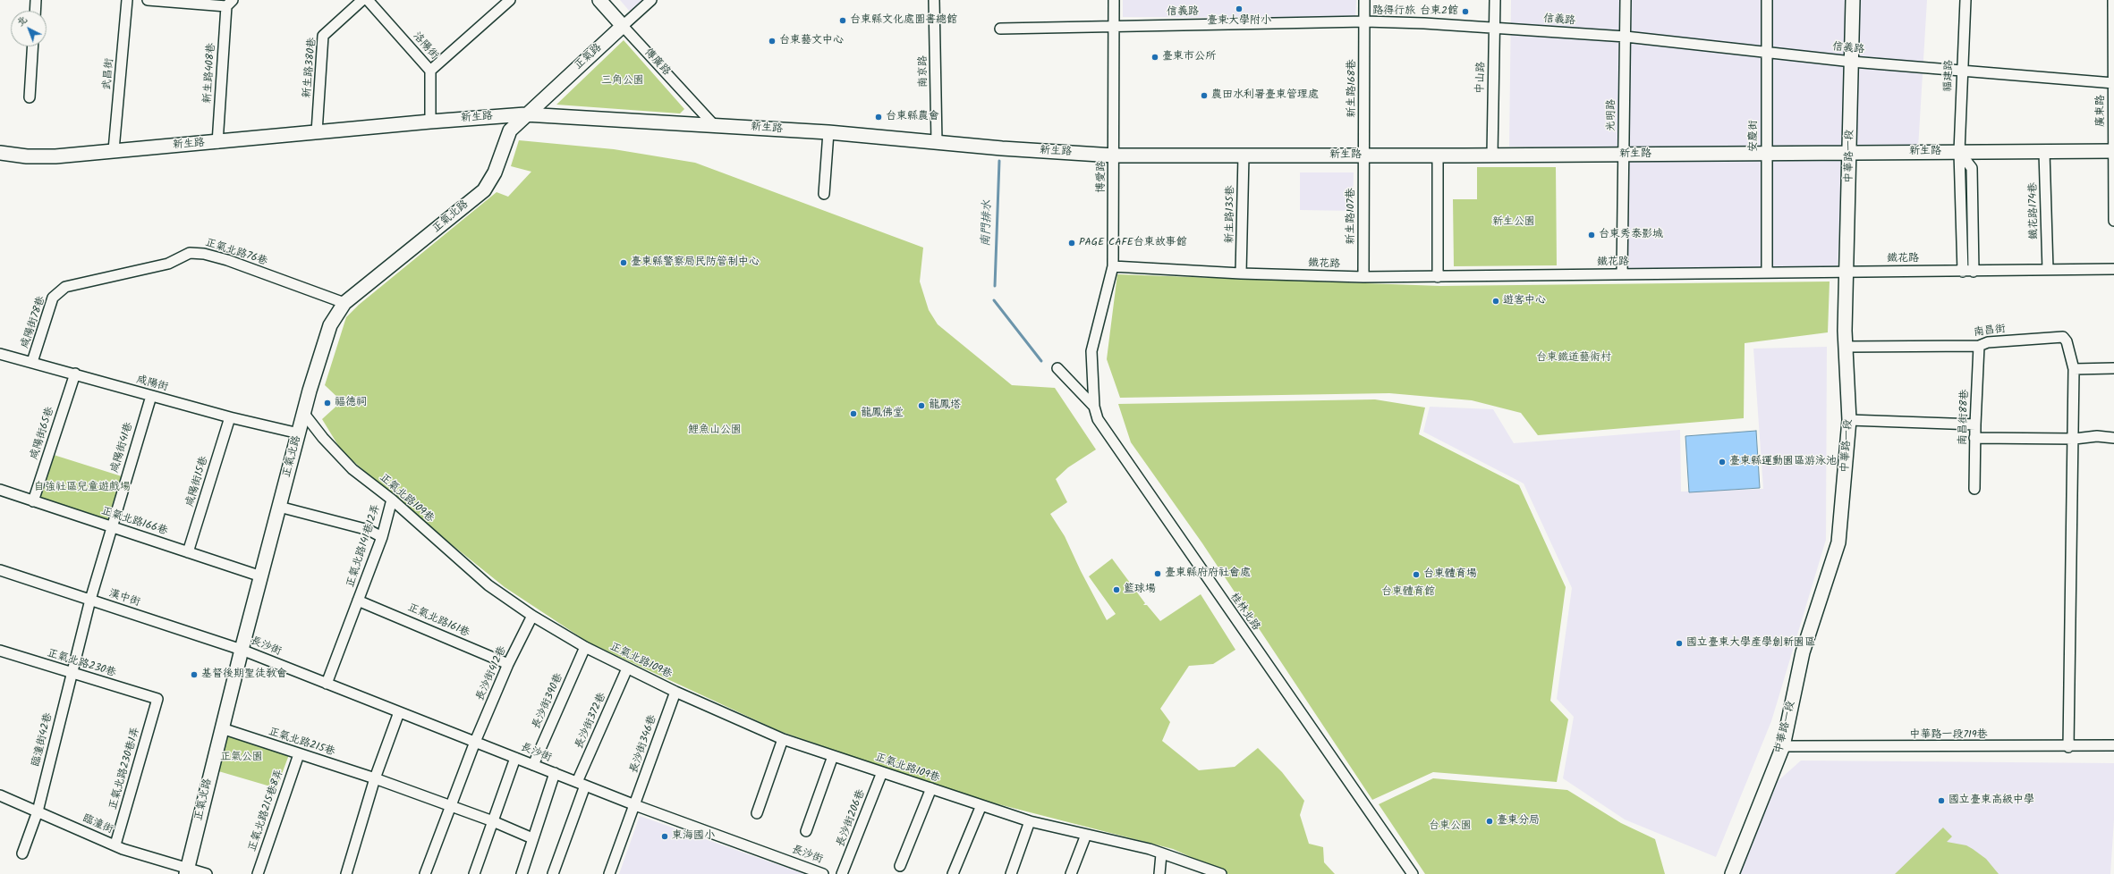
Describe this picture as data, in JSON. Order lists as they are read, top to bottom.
{
  "streets": {
    "street": [
      "信義路",
      "洛陽街",
      "正氣路",
      "傳廣路",
      "新生路380巷",
      "南京路",
      "新生路408巷",
      "武昌街",
      "福建路",
      "中山路",
      "新生路168巷",
      "廣東路",
      "光明路",
      "新生路",
      "安慶街",
      "中華路一段",
      "博愛路",
      "鐵花路174巷",
      "新生路135巷",
      "新生路107巷",
      "正氣北路",
      "正氣北路76巷",
      "鐵花路",
      "咸陽街78巷",
      "南昌街",
      "咸陽街",
      "南昌街88巷",
      "咸陽街65巷",
      "咸陽街41巷",
      "咸陽街15巷",
      "正氣北路109巷",
      "正氣北路166巷",
      "正氣北路141巷12弄",
      "漢中街",
      "桂林北路",
      "正氣北路161巷",
      "長沙街",
      "正氣北路230巷",
      "長沙街412巷",
      "長沙街390巷",
      "長沙街372巷",
      "中華路一段719巷",
      "臨潼街42巷",
      "正氣北路215巷",
      "長沙街346巷",
      "正氣北路230巷1弄",
      "正氣北路215巷8弄",
      "長沙街206巷",
      "臨潼街"
    ]
  },
  "crossings": [
    ["信義路", "福建路"],
    ["信義路", "中山路"],
    ["信義路", "新生路168巷"],
    ["信義路", "廣東路"],
    ["信義路", "光明路"],
    ["信義路", "安慶街"],
    ["信義路", "中華路一段"],
    ["信義路", "博愛路"],
    ["洛陽街", "新生路"],
    ["正氣路", "傳廣路"],
    ["正氣路", "新生路"],
    ["正氣路", "正氣北路"],
    ["傳廣路", "新生路"],
    ["新生路380巷", "新生路"],
    ["南京路", "新生路"],
    ["新生路408巷", "新生路"],
    ["武昌街", "新生路"],
    ["福建路", "新生路"],
    ["福建路", "鐵花路"],
    ["中山路", "新生路"],
    ["新生路168巷", "新生路"],
    ["新生路168巷", "新生路107巷"],
    ["廣東路", "新生路"],
    ["光明路", "新生路"],
    ["光明路", "鐵花路"],
    ["新生路", "安慶街"],
    ["新生路", "中華路一段"],
    ["新生路", "博愛路"],
    ["新生路", "鐵花路174巷"],
    ["新生路", "新生路135巷"],
    ["新生路", "新生路107巷"],
    ["新生路", "正氣北路"],
    ["安慶街", "鐵花路"],
    ["中華路一段", "鐵花路"],
    ["中華路一段", "南昌街"],
    ["中華路一段", "中華路一段719巷"],
    ["博愛路", "鐵花路"],
    ["博愛路", "桂林北路"],
    ["鐵花路174巷", "鐵花路"],
    ["新生路135巷", "鐵花路"],
    ["新生路107巷", "鐵花路"],
    ["正氣北路", "正氣北路76巷"],
    ["正氣北路", "咸陽街"],
    ["正氣北路", "正氣北路109巷"],
    ["正氣北路", "正氣北路166巷"],
    ["正氣北路", "漢中街"],
    ["正氣北路", "長沙街"],
    ["正氣北路", "正氣北路215巷"],
    ["正氣北路", "臨潼街"],
    ["正氣北路76巷", "咸陽街78巷"],
    ["咸陽街78巷", "咸陽街"],
    ["南昌街", "南昌街88巷"],
    ["咸陽街", "咸陽街65巷"],
    ["咸陽街", "咸陽街41巷"],
    ["咸陽街", "咸陽街15巷"],
    ["咸陽街65巷", "正氣北路166巷"],
    ["咸陽街41巷", "正氣北路166巷"],
    ["咸陽街41巷", "漢中街"],
    ["咸陽街41巷", "臨潼街42巷"],
    ["咸陽街15巷", "正氣北路166巷"],
    ["正氣北路109巷", "正氣北路141巷12弄"],
    ["正氣北路109巷", "長沙街412巷"],
    ["正氣北路109巷", "長沙街390巷"],
    ["正氣北路109巷", "長沙街372巷"],
    ["正氣北路109巷", "長沙街346巷"],
    ["正氣北路109巷", "長沙街206巷"],
    ["正氣北路141巷12弄", "正氣北路161巷"],
    ["正氣北路141巷12弄", "長沙街"],
    ["漢中街", "長沙街"],
    ["漢中街", "臨潼街42巷"],
    ["正氣北路161巷", "長沙街412巷"],
    ["長沙街", "長沙街412巷"],
    ["長沙街", "長沙街390巷"],
    ["長沙街", "長沙街372巷"],
    ["長沙街", "長沙街346巷"],
    ["正氣北路230巷", "臨潼街42巷"],
    ["正氣北路230巷", "正氣北路230巷1弄"],
    ["長沙街412巷", "正氣北路215巷"],
    ["臨潼街42巷", "臨潼街"],
    ["正氣北路215巷", "正氣北路215巷8弄"],
    ["正氣北路230巷1弄", "臨潼街"]
  ],
  "water": ["南門排水"],
  "parks": [
    "三角公園",
    "新生公園",
    "台東鐵道藝術村",
    "鯉魚山公園",
    "自強社區兒童遊戲場",
    "台東體育館",
    "正氣公園",
    "台東公園"
  ],
  "places": [
    "臺東大學附小",
    "路得行旅 台東2館",
    "台東縣文化處圖書總館",
    "台東藝文中心",
    "臺東市公所",
    "農田水利署臺東管理處",
    "台東縣農會",
    "台東秀泰影城",
    "PAGE CAFE台東故事館",
    "臺東縣警察局民防管制中心",
    "遊客中心",
    "福德祠",
    "龍鳳塔",
    "龍鳳佛堂",
    "臺東縣運動園區游泳池",
    "臺東縣府府社會處",
    "台東體育場",
    "籃球場",
    "國立臺東大學產學創新園區",
    "基督後期聖徒教會",
    "國立臺東高級中學",
    "臺東分局",
    "東海國小"
  ],
  "north": "top left"
}
